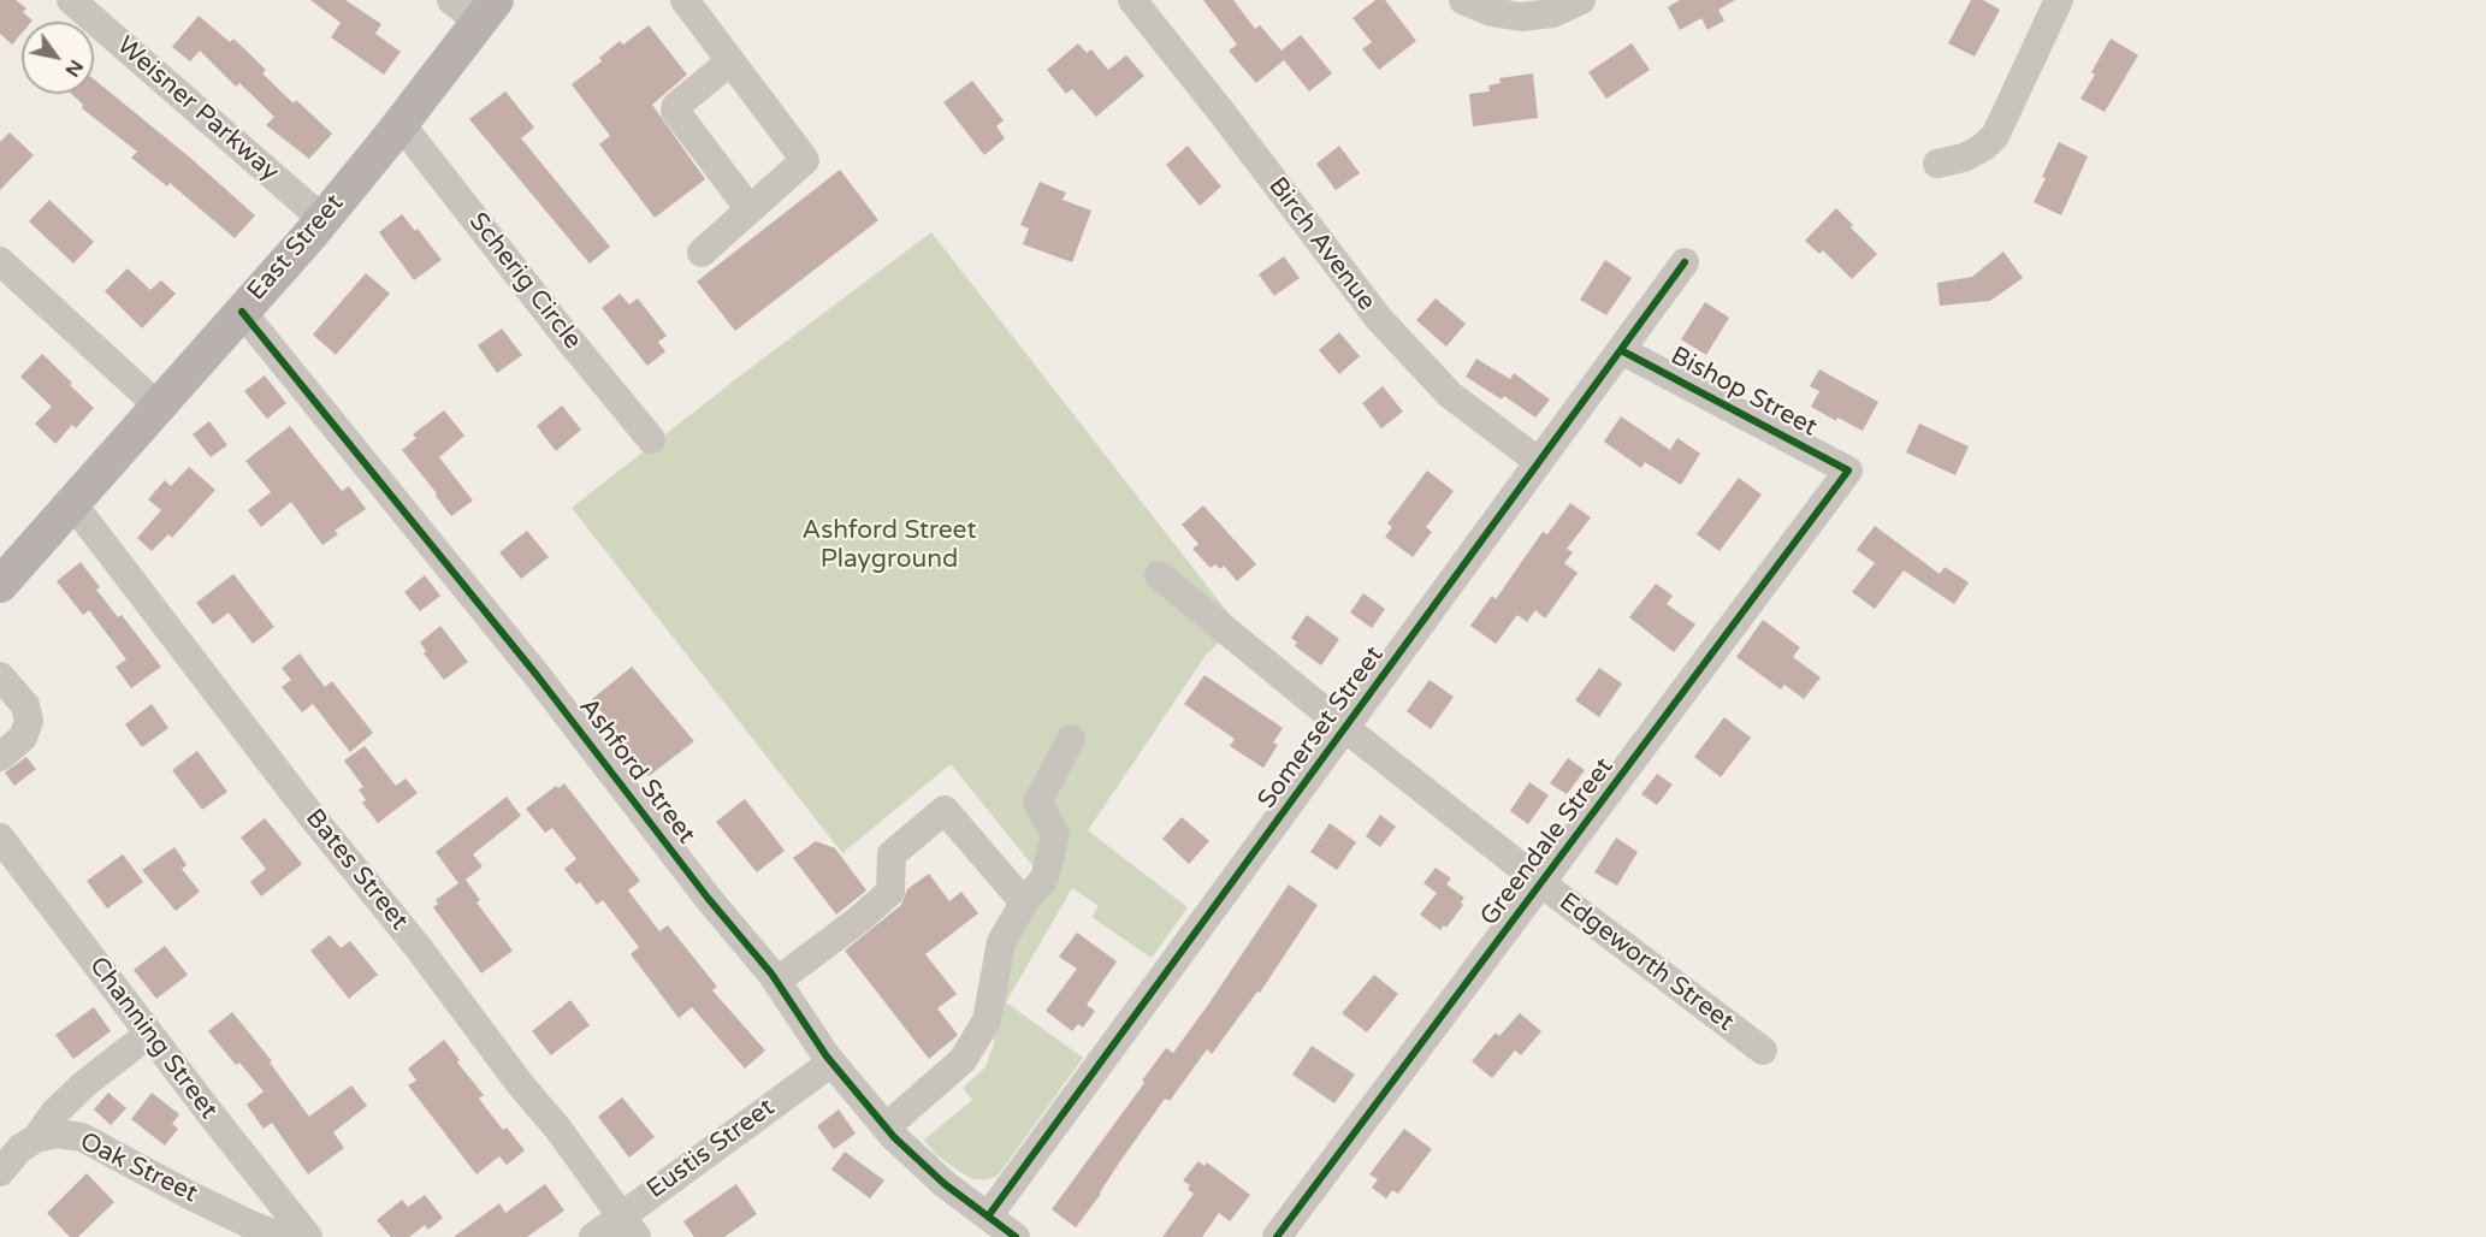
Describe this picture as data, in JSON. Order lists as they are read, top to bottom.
{
  "streets": {
    "main road": ["East Street"],
    "street": [
      "Weisner Parkway",
      "Birch Avenue",
      "Scherig Circle",
      "Bishop Street",
      "Somerset Street",
      "Ashford Street",
      "Greendale Street",
      "Bates Street",
      "Edgeworth Street",
      "Channing Street",
      "Eustis Street",
      "Oak Street"
    ]
  },
  "crossings": [
    ["Weisner Parkway", "East Street"],
    ["Birch Avenue", "Somerset Street"],
    ["East Street", "Scherig Circle"],
    ["East Street", "Ashford Street"],
    ["East Street", "Bates Street"],
    ["Bishop Street", "Somerset Street"],
    ["Bishop Street", "Greendale Street"],
    ["Somerset Street", "Ashford Street"],
    ["Somerset Street", "Edgeworth Street"],
    ["Ashford Street", "Eustis Street"],
    ["Greendale Street", "Edgeworth Street"],
    ["Bates Street", "Eustis Street"]
  ],
  "parks": ["Ashford Street Playground"],
  "north": "bottom right"
}
